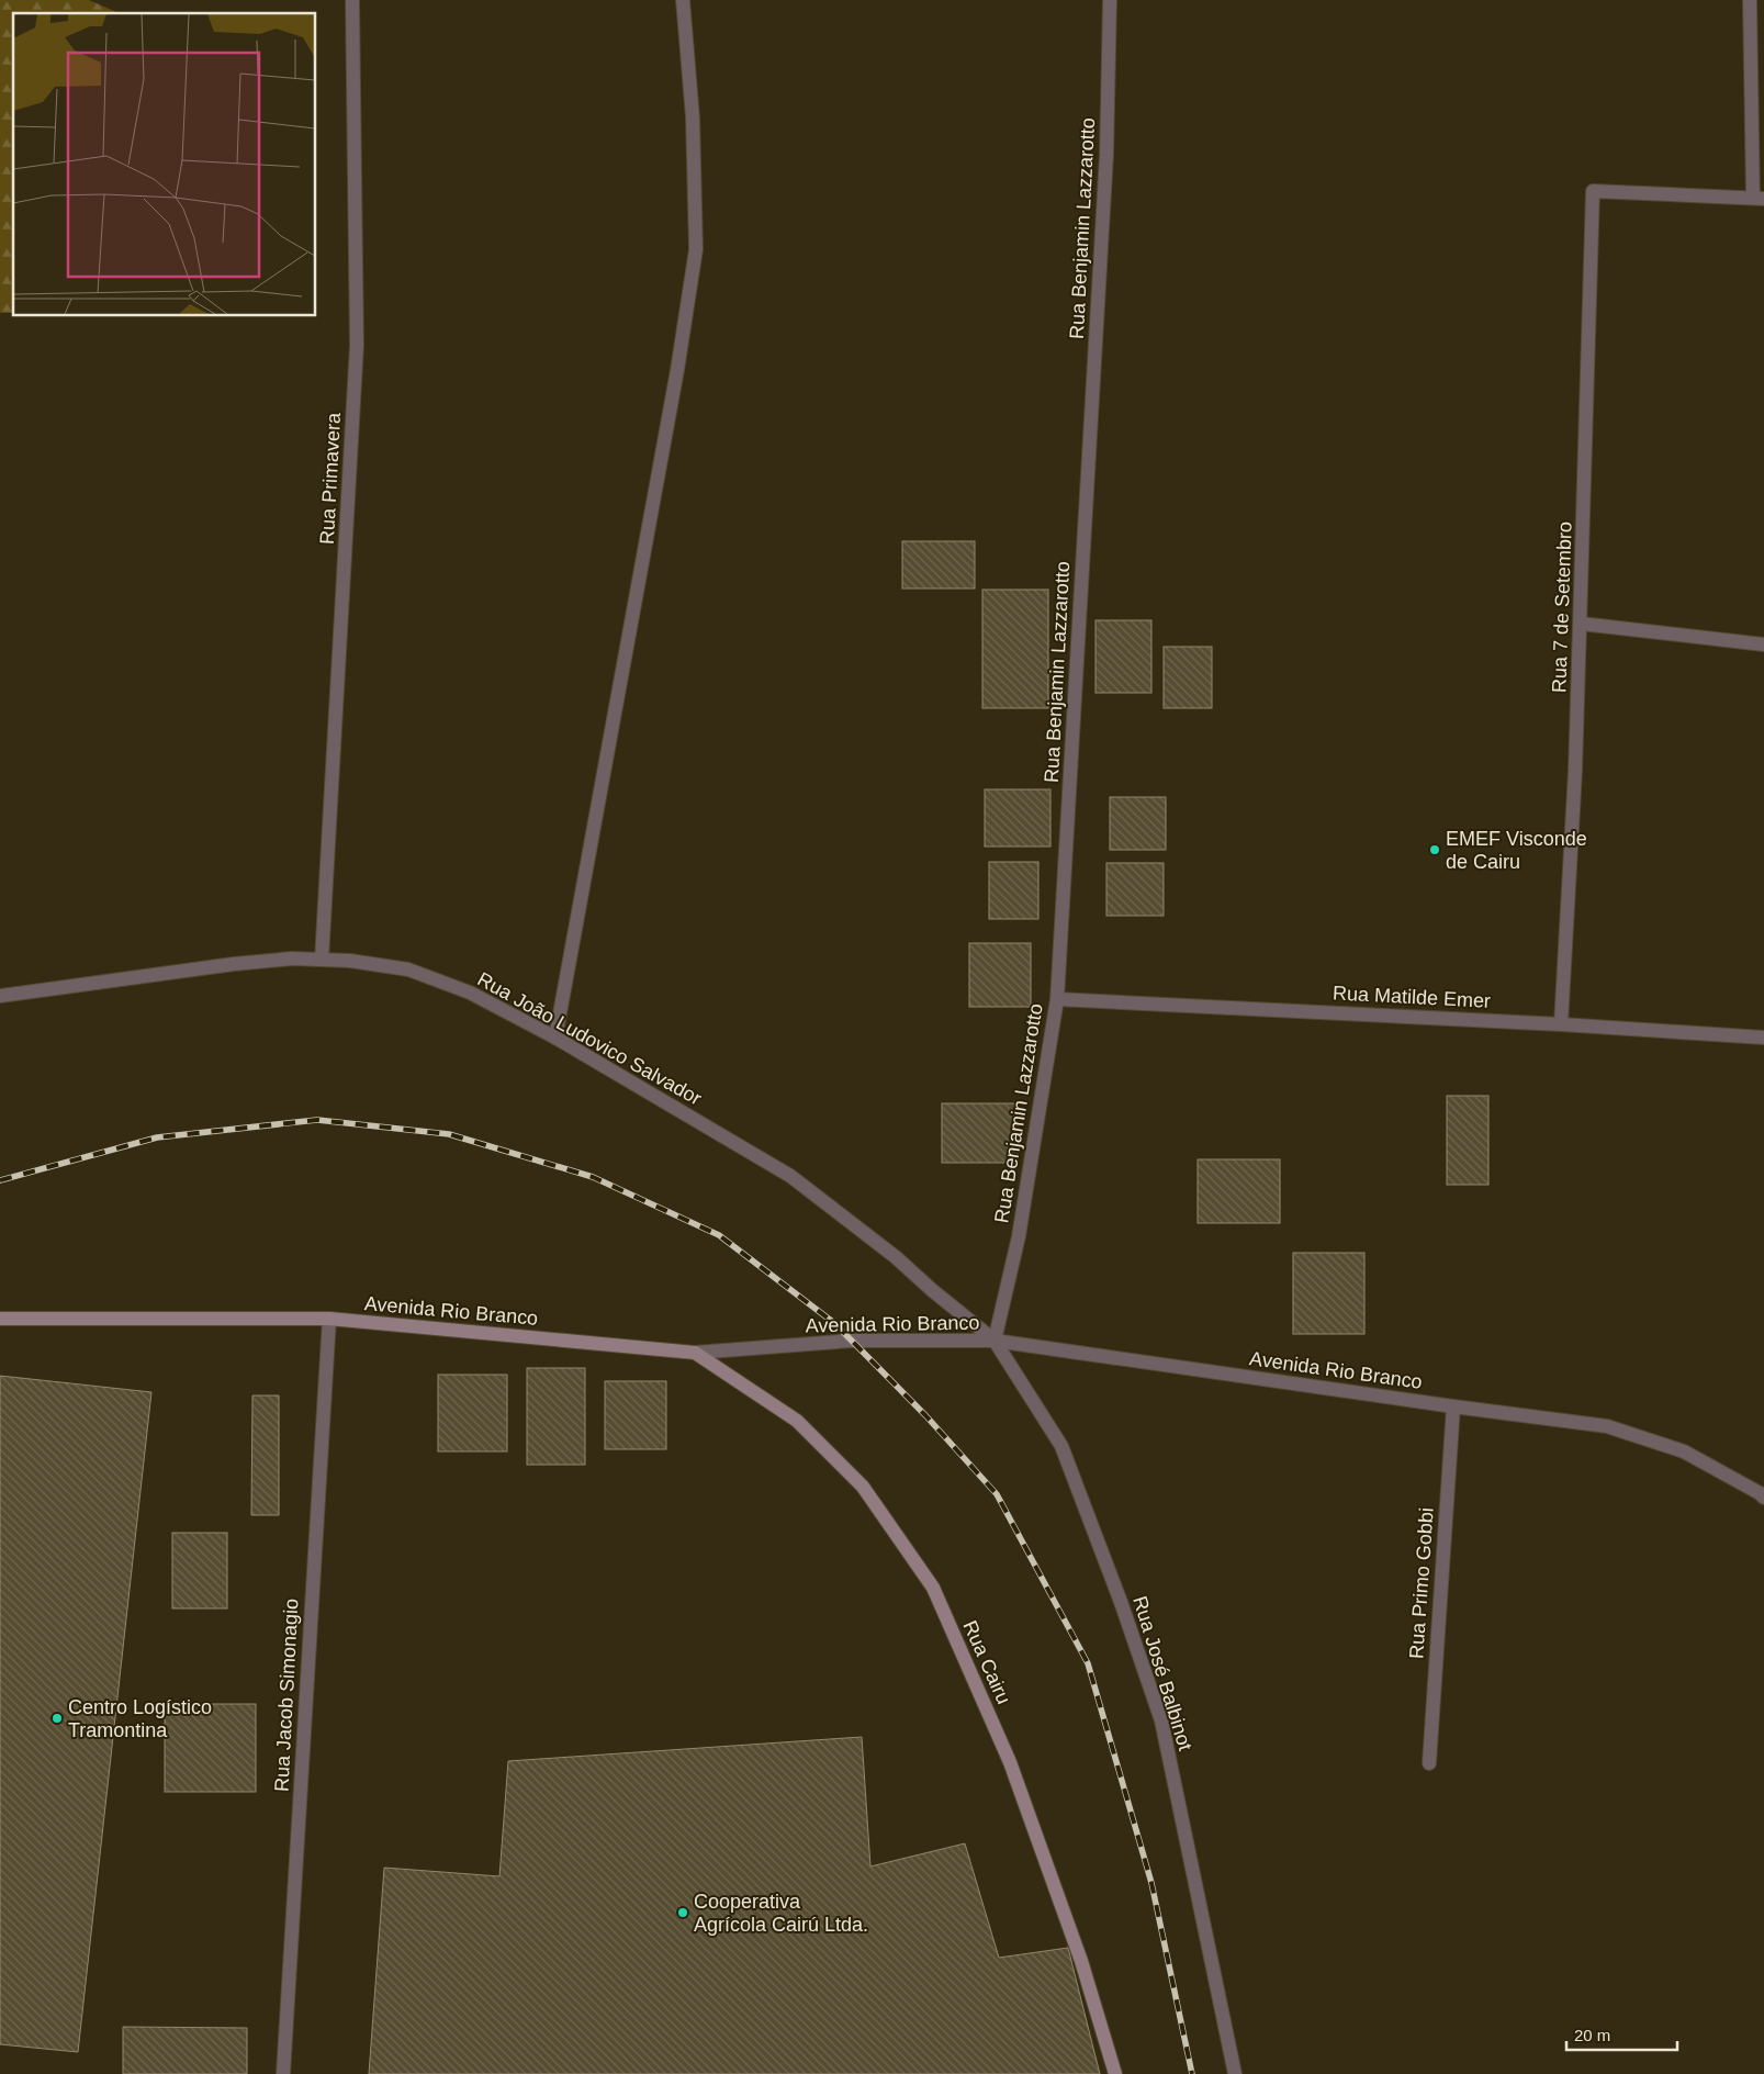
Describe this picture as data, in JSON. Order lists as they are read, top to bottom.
{
  "streets": {
    "street": [
      "Rua Benjamin Lazzarotto",
      "Rua Primavera",
      "Rua 7 de Setembro",
      "Rua Matilde Emer",
      "Rua João Ludovico Salvador",
      "Avenida Rio Branco",
      "Rua Primo Gobbi",
      "Rua Cairu",
      "Rua José Balbinot",
      "Rua Jacob Simonagio"
    ]
  },
  "crossings": [
    ["Rua Benjamin Lazzarotto", "Rua Matilde Emer"],
    ["Rua Benjamin Lazzarotto", "Rua João Ludovico Salvador"],
    ["Rua Benjamin Lazzarotto", "Avenida Rio Branco"],
    ["Rua Benjamin Lazzarotto", "Rua José Balbinot"],
    ["Rua Primavera", "Rua João Ludovico Salvador"],
    ["Rua 7 de Setembro", "Rua Matilde Emer"],
    ["Rua João Ludovico Salvador", "Avenida Rio Branco"],
    ["Rua João Ludovico Salvador", "Rua José Balbinot"],
    ["Avenida Rio Branco", "Rua Primo Gobbi"],
    ["Avenida Rio Branco", "Rua Cairu"],
    ["Avenida Rio Branco", "Rua José Balbinot"],
    ["Avenida Rio Branco", "Rua Jacob Simonagio"]
  ],
  "places": ["EMEF Visconde de Cairu", "Centro Logístico Tramontina", "Cooperativa Agrícola Cairú Ltda."],
  "scale_bar": "20 m"
}
